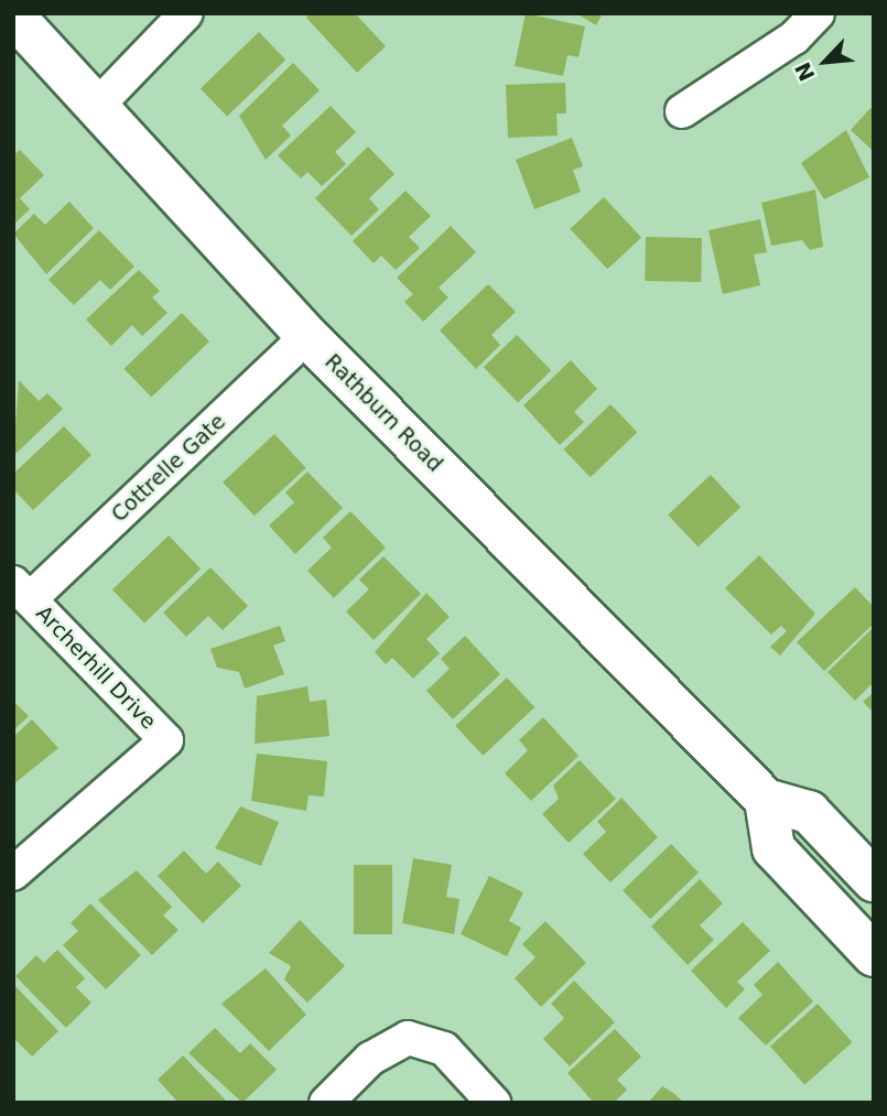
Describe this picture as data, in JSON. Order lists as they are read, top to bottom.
{
  "streets": {
    "street": ["Rathburn Road", "Cottrelle Gate", "Archerhill Drive"]
  },
  "crossings": [
    ["Rathburn Road", "Cottrelle Gate"],
    ["Cottrelle Gate", "Archerhill Drive"]
  ],
  "north": "bottom left"
}
